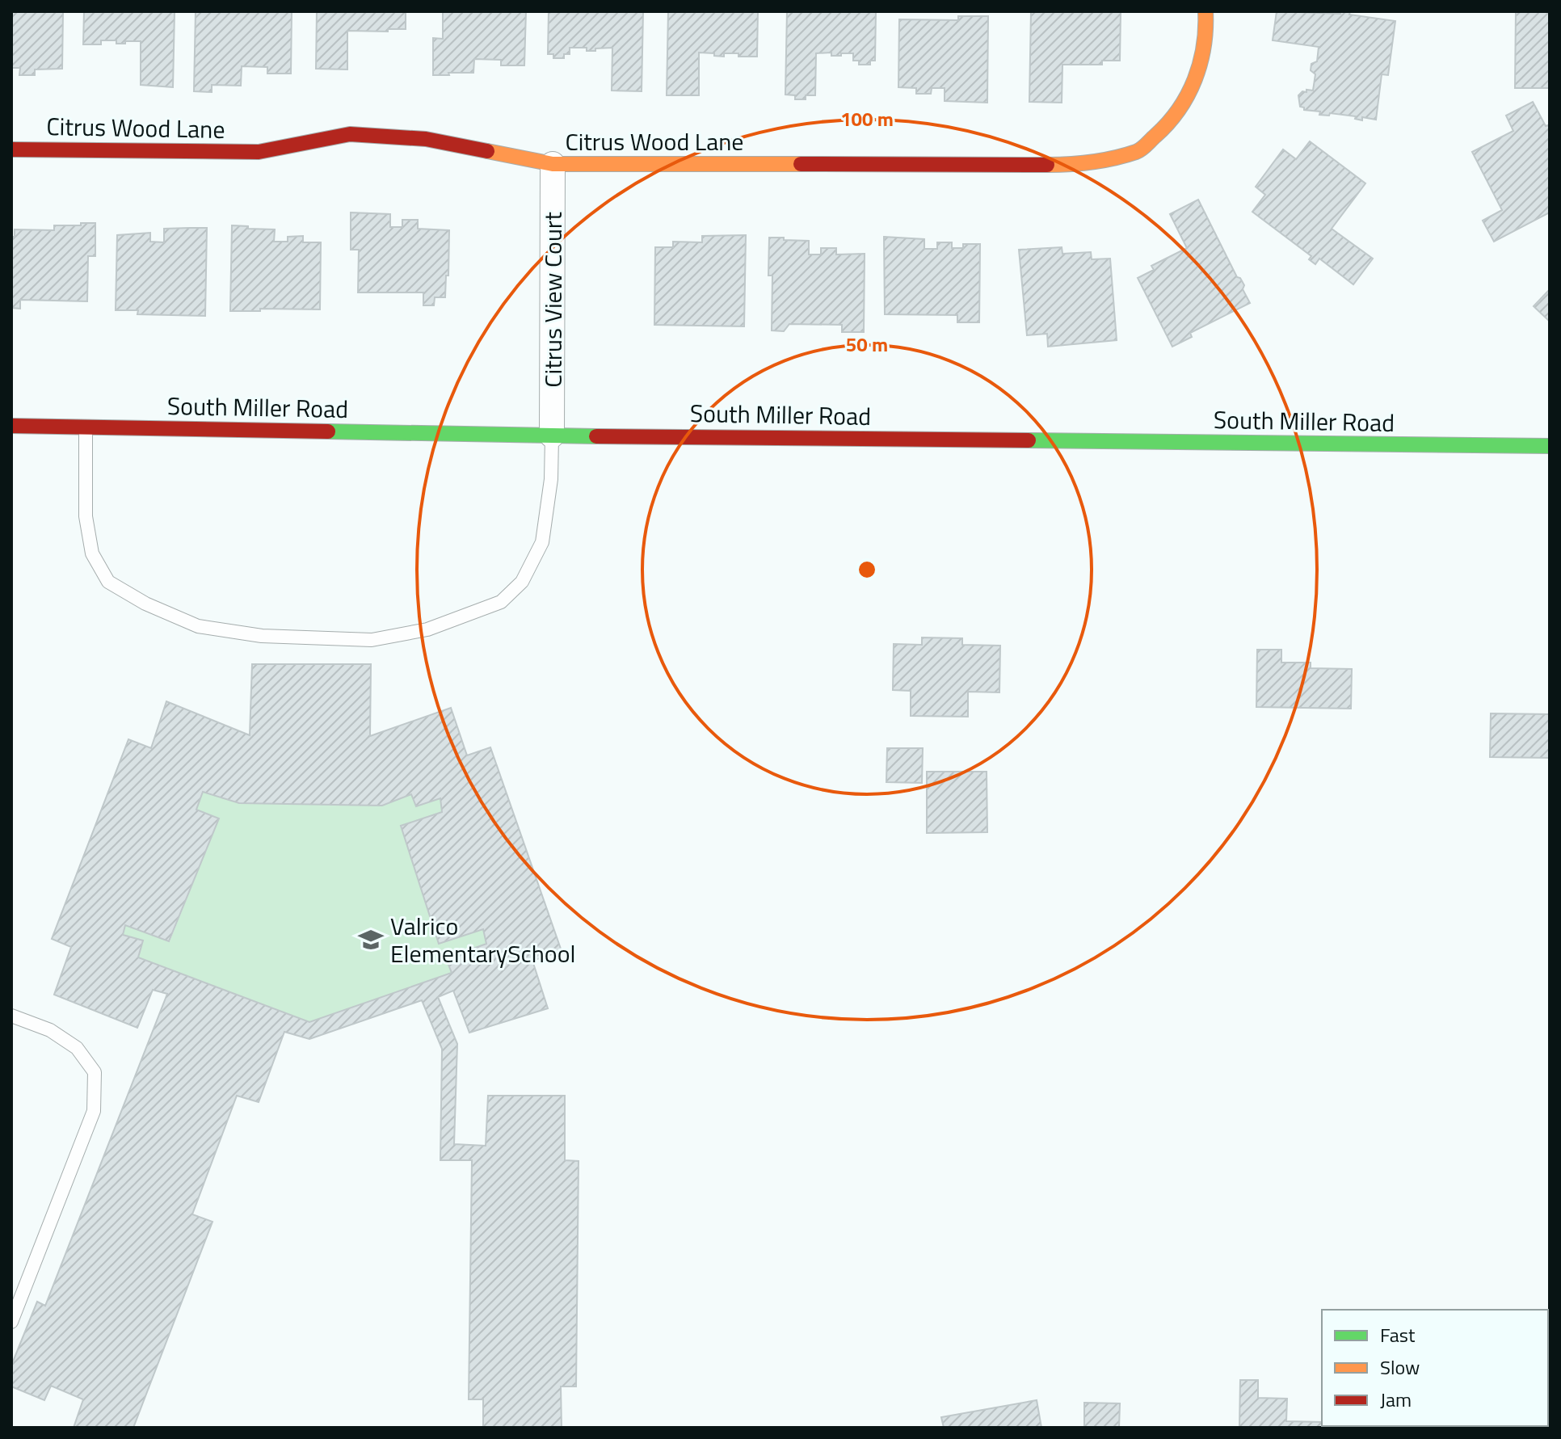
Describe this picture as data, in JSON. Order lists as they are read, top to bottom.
{
  "streets": {
    "street": ["Citrus Wood Lane", "Citrus View Court", "South Miller Road"]
  },
  "crossings": [
    ["Citrus Wood Lane", "Citrus View Court"],
    ["Citrus View Court", "South Miller Road"]
  ],
  "places": {
    "school or university": ["Valrico ElementarySchool"]
  },
  "legend": ["Fast", "Slow", "Jam"],
  "rings": ["100 m", "50 m"]
}
